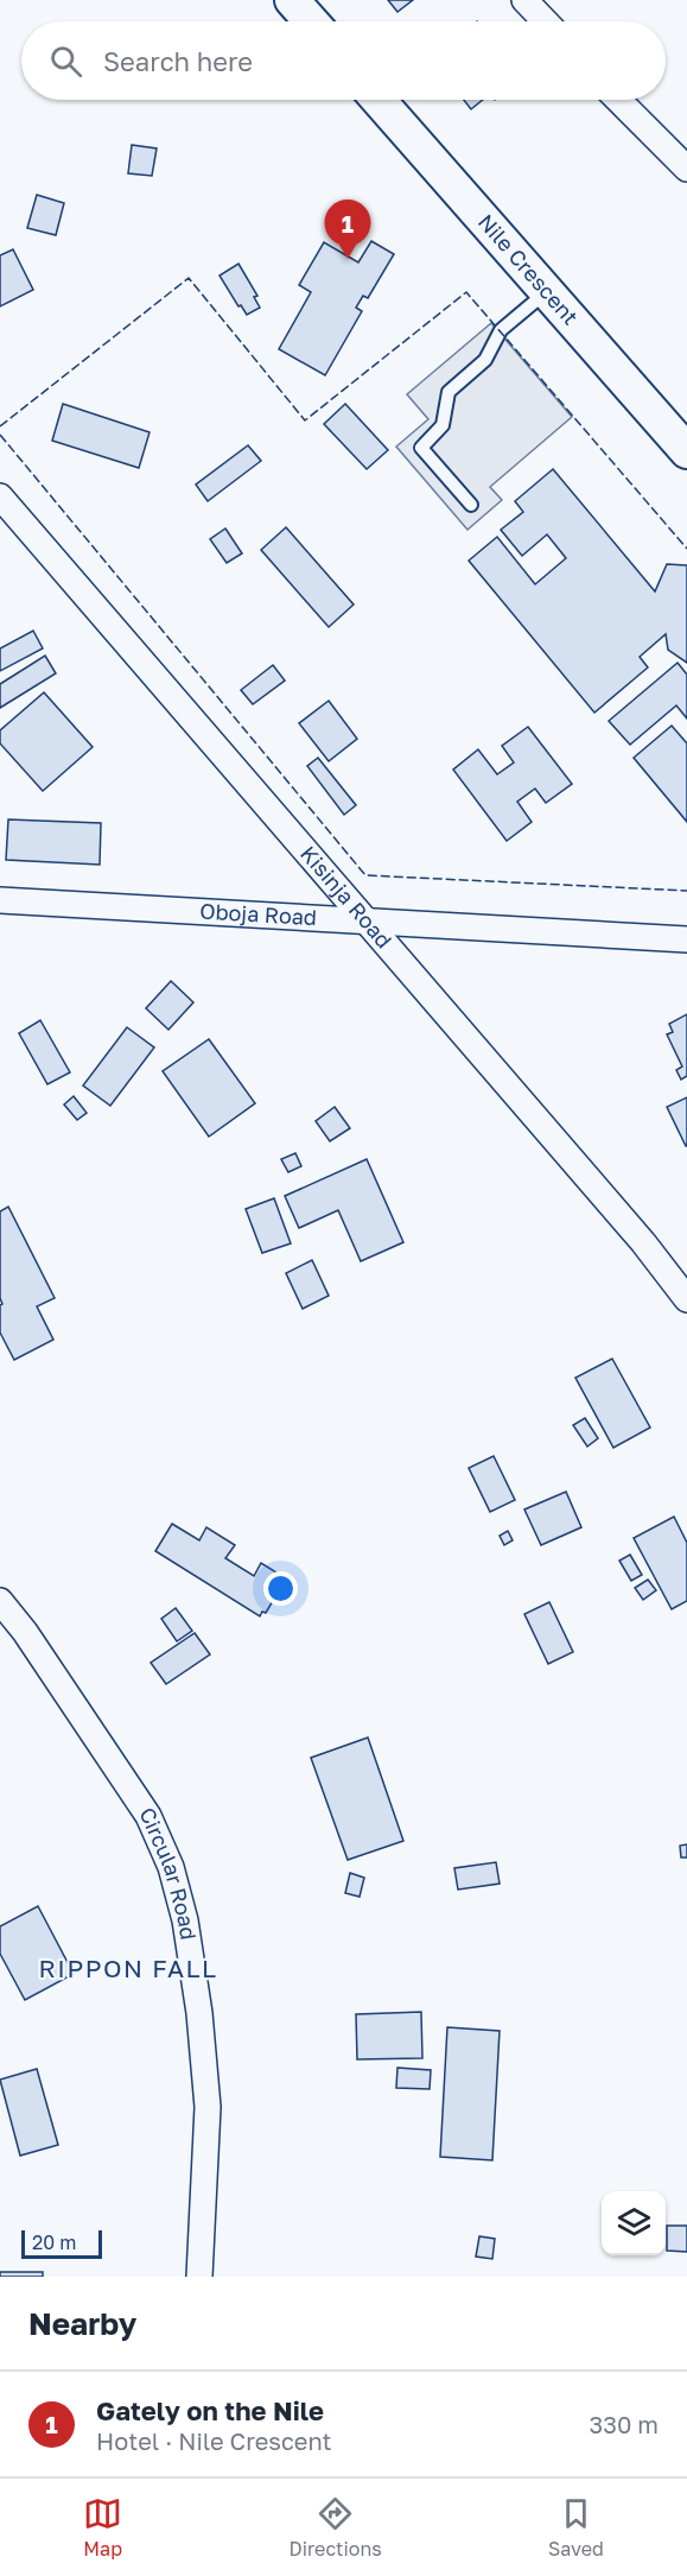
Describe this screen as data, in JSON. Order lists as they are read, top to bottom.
{
  "streets": {
    "street": [
      "Nile Crescent",
      "Kisinja Road",
      "Oboja Road",
      "Circular Road"
    ]
  },
  "crossings": [
    ["Kisinja Road", "Oboja Road"]
  ],
  "districts": ["RIPPON FALL"],
  "scale_bar": "20 m",
  "page": {
    "search": "Search here",
    "pins": "1",
    "scale": "20 m",
    "heading": "Nearby",
    "list": [
      {
        "mark": "1",
        "name": "Gately on the Nile",
        "note": "Hotel · Nile Crescent",
        "value": "330 m"
      }
    ],
    "nav": ["Map", "Directions", "Saved"]
  }
}
